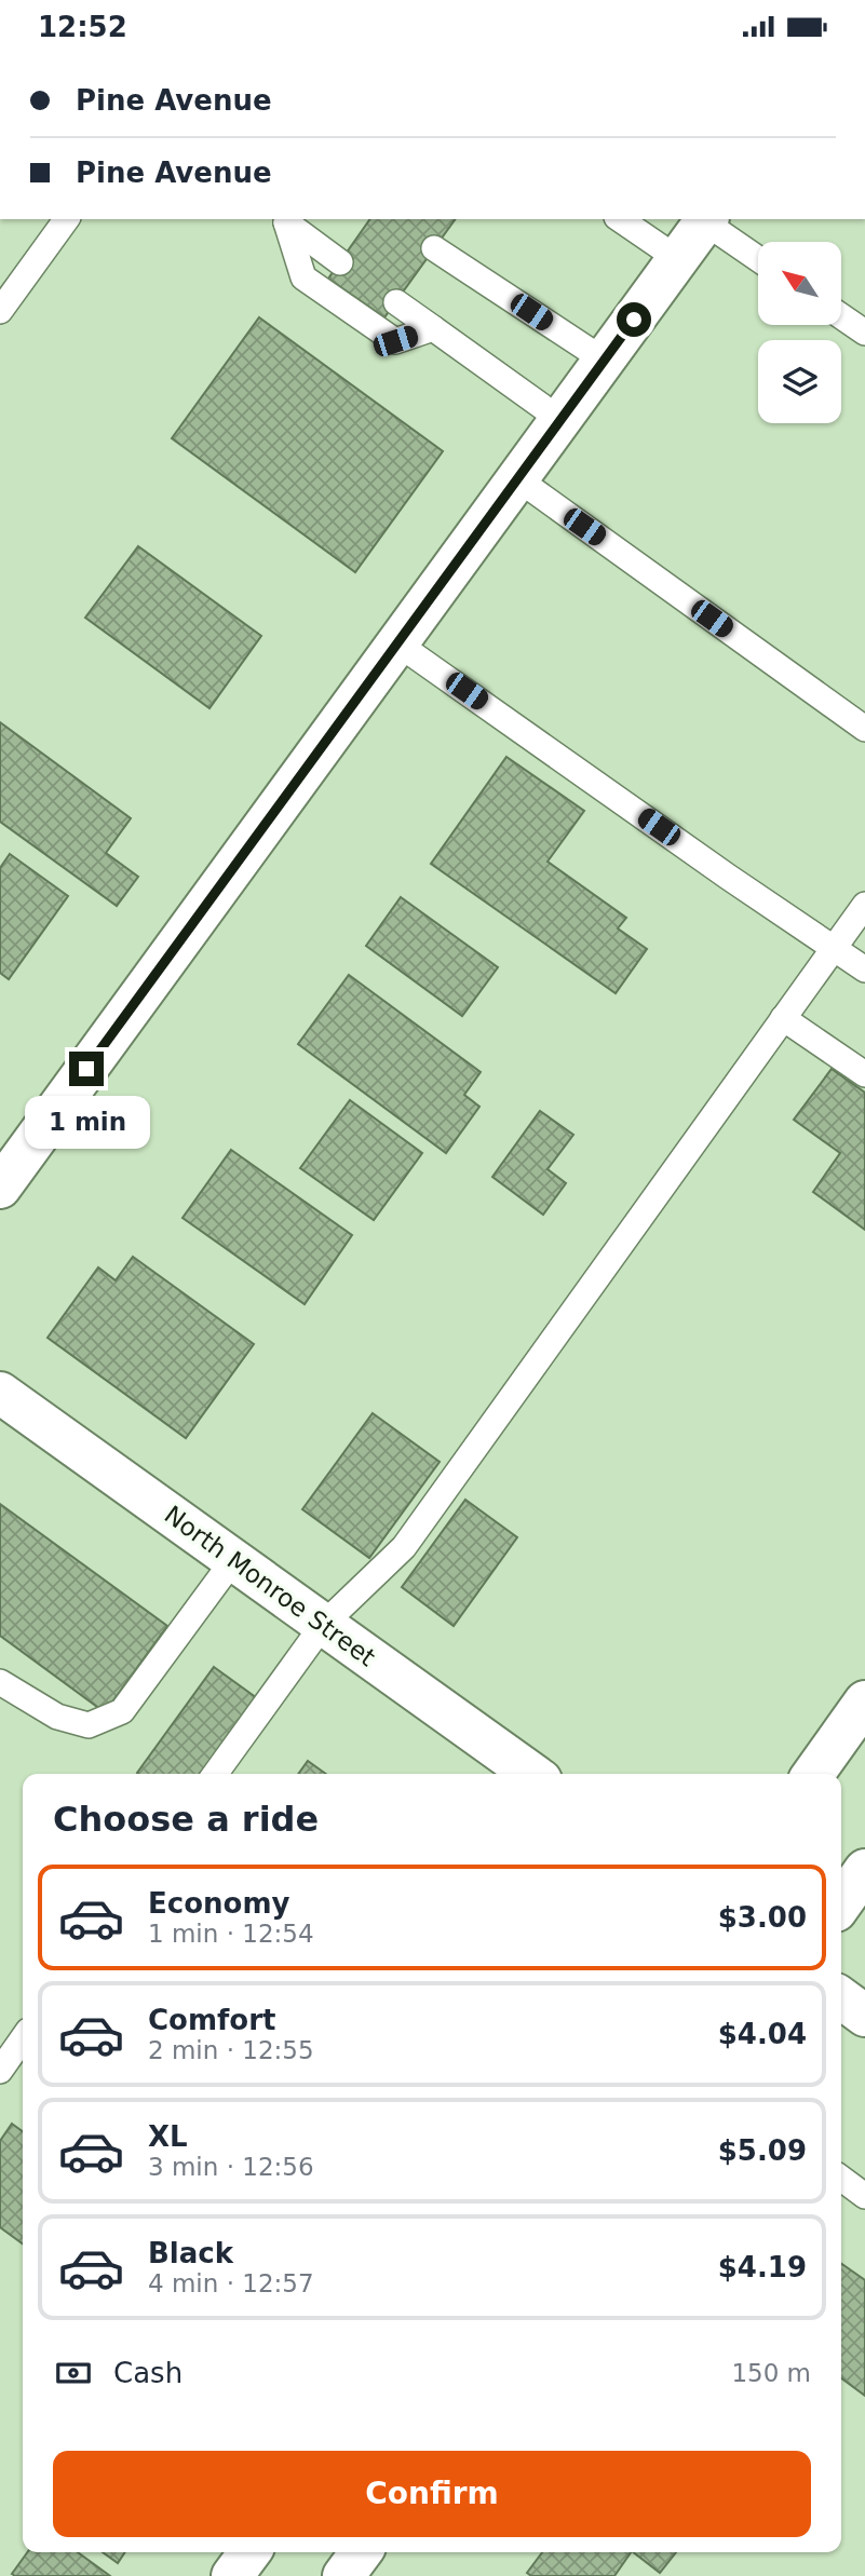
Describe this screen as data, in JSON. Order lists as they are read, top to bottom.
{
  "streets": {
    "main road": ["North Monroe Street"]
  },
  "north": "top left",
  "page": {
    "status": "12:52",
    "banner": ["Pine Avenue", "Pine Avenue"],
    "bubble": "1 min",
    "heading": "Choose a ride",
    "list": [
      {
        "name": "Economy",
        "note": "1 min · 12:54",
        "value": "$3.00"
      },
      {
        "name": "Comfort",
        "note": "2 min · 12:55",
        "value": "$4.04"
      },
      {
        "name": "XL",
        "note": "3 min · 12:56",
        "value": "$5.09"
      },
      {
        "name": "Black",
        "note": "4 min · 12:57",
        "value": "$4.19"
      }
    ],
    "pay": ["Cash", "150 m"],
    "buttons": "Confirm"
  }
}
